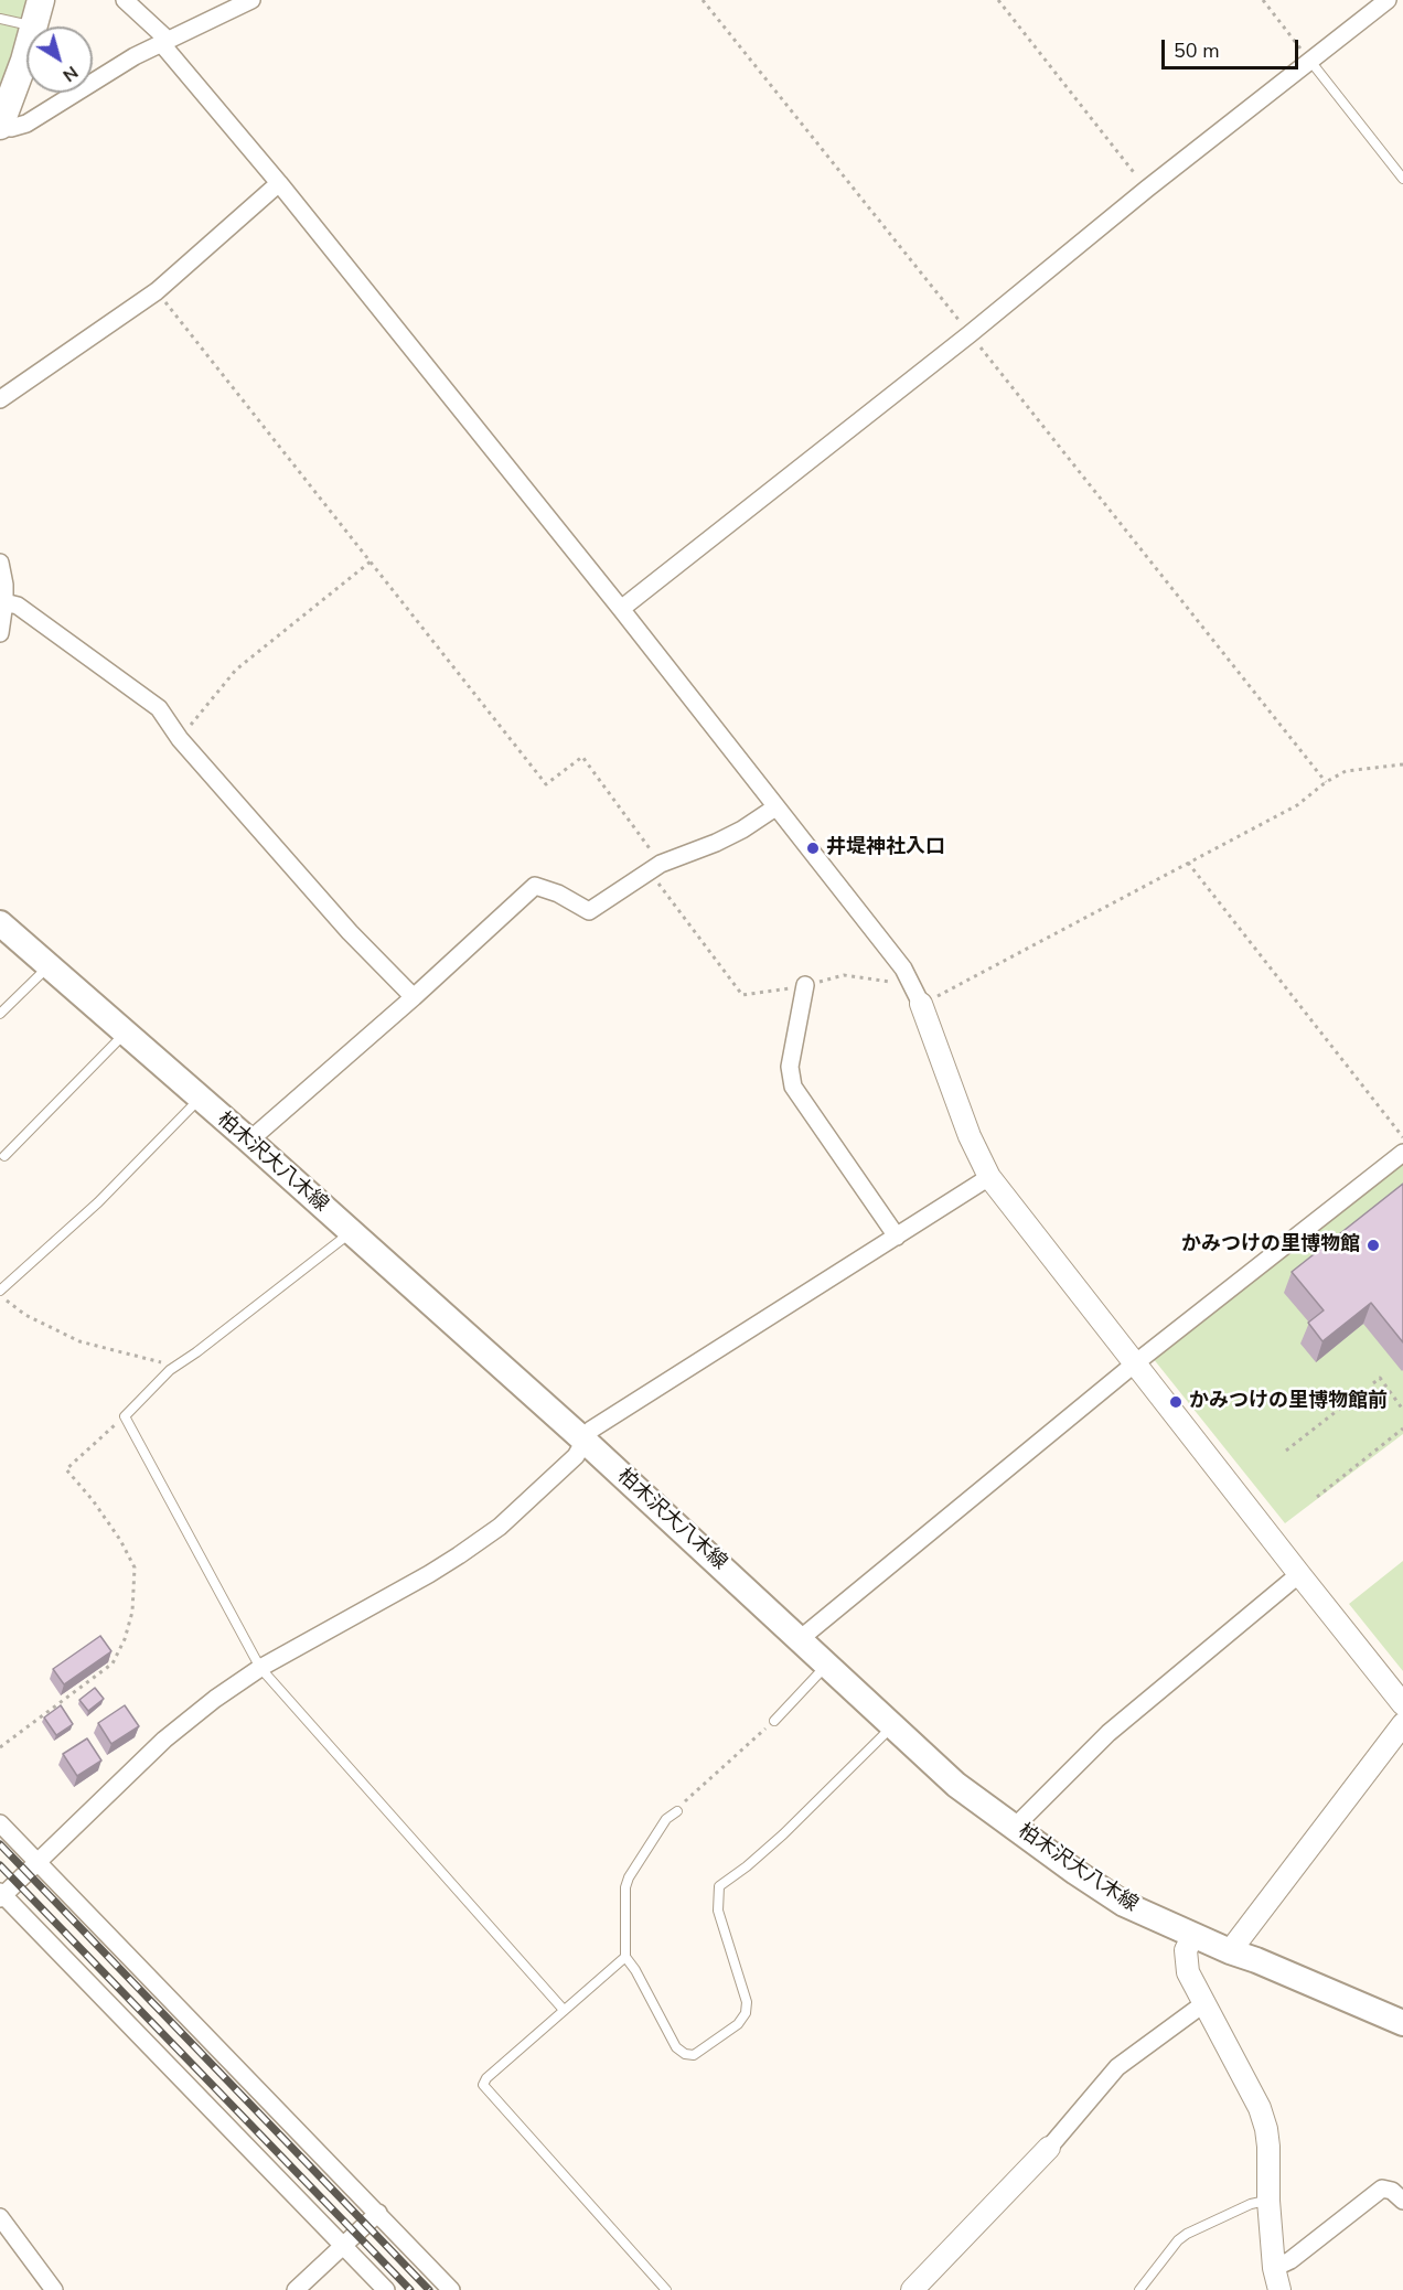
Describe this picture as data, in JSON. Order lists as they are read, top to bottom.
{
  "streets": {
    "main road": ["柏木沢大八木線"]
  },
  "places": ["井堤神社入口", "かみつけの里博物館", "かみつけの里博物館前"],
  "scale_bar": "50 m",
  "north": "bottom right"
}
